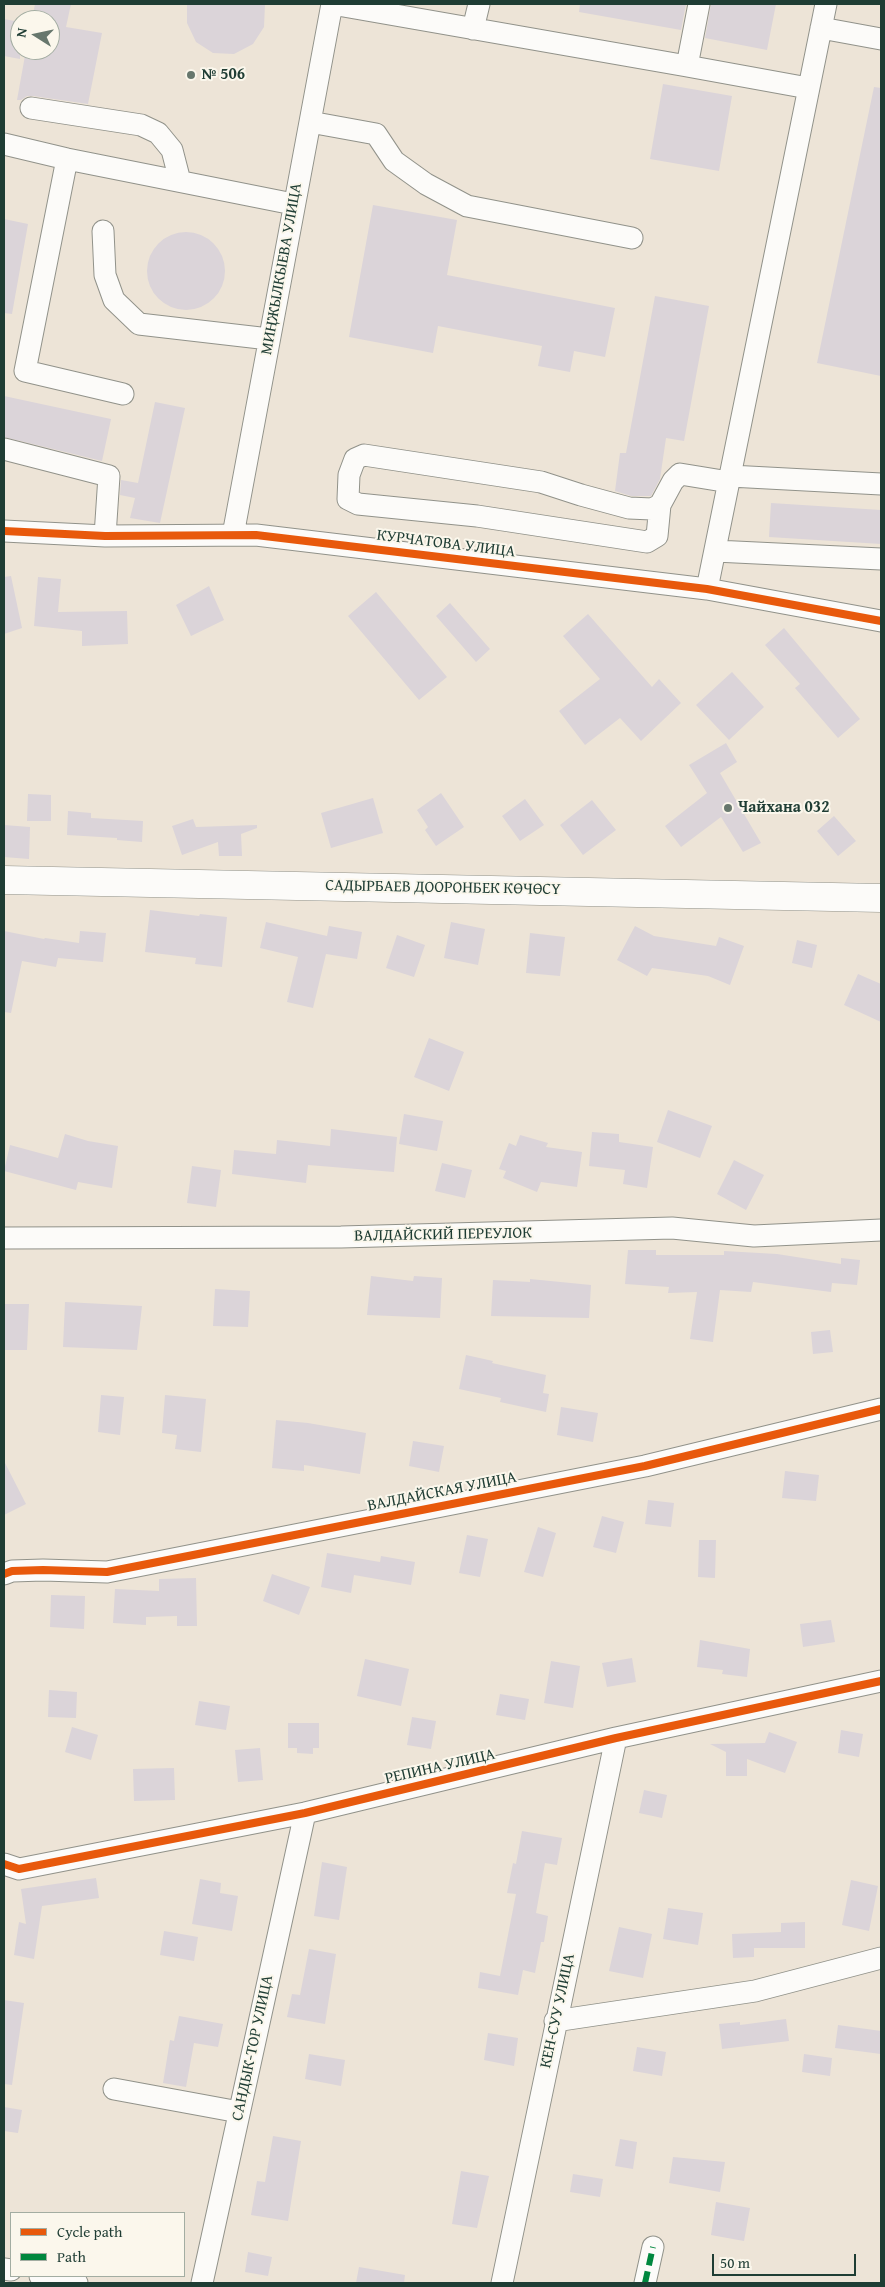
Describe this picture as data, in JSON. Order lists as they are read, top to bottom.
{
  "streets": {
    "main road": ["САДЫРБАЕВ ДООРОНБЕК КӨЧӨСҮ"],
    "street": [
      "МИҢЖЫЛКЫЕВА УЛИЦА",
      "КУРЧАТОВА УЛИЦА",
      "ВАЛДАЙСКИЙ ПЕРЕУЛОК",
      "ВАЛДАЙСКАЯ УЛИЦА",
      "РЕПИНА УЛИЦА",
      "КЕН-СУУ УЛИЦА",
      "САНДЫК-ТОР УЛИЦА"
    ]
  },
  "crossings": [
    ["МИҢЖЫЛКЫЕВА УЛИЦА", "КУРЧАТОВА УЛИЦА"],
    ["РЕПИНА УЛИЦА", "КЕН-СУУ УЛИЦА"],
    ["РЕПИНА УЛИЦА", "САНДЫК-ТОР УЛИЦА"]
  ],
  "places": ["№ 506", "Чайхана 032"],
  "legend": ["Cycle path", "Path"],
  "scale_bar": "50 m",
  "north": "left"
}
